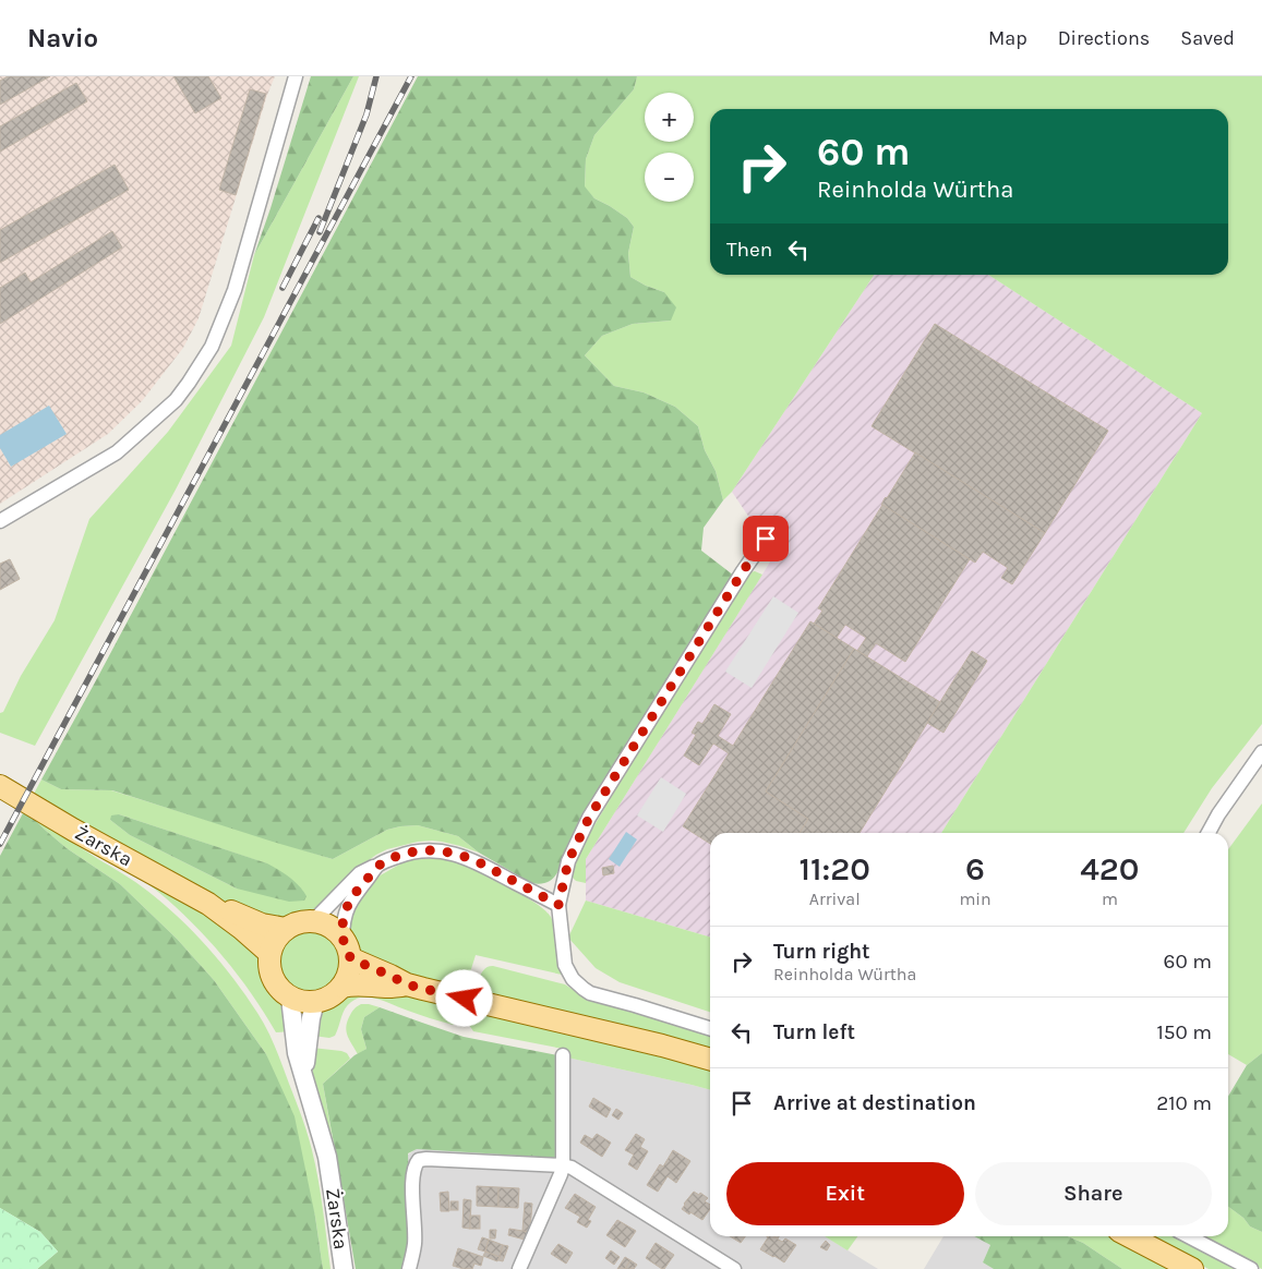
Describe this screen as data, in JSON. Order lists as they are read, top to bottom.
{
  "streets": {
    "main road": ["Żarska"]
  },
  "page": {
    "header": "Navio",
    "nav": ["Map", "Directions", "Saved"],
    "map_buttons": ["+", "−"],
    "turn": ["60 m", "Reinholda Würtha"],
    "then": "Then",
    "eta": [
      "11:20",
      "Arrival",
      "6",
      "min",
      "420",
      "m"
    ],
    "list": [
      {
        "name": "Turn right",
        "note": "Reinholda Würtha",
        "value": "60 m"
      },
      {
        "name": "Turn left",
        "value": "150 m"
      },
      {
        "name": "Arrive at destination",
        "value": "210 m"
      }
    ],
    "buttons": ["Exit", "Share"]
  }
}
